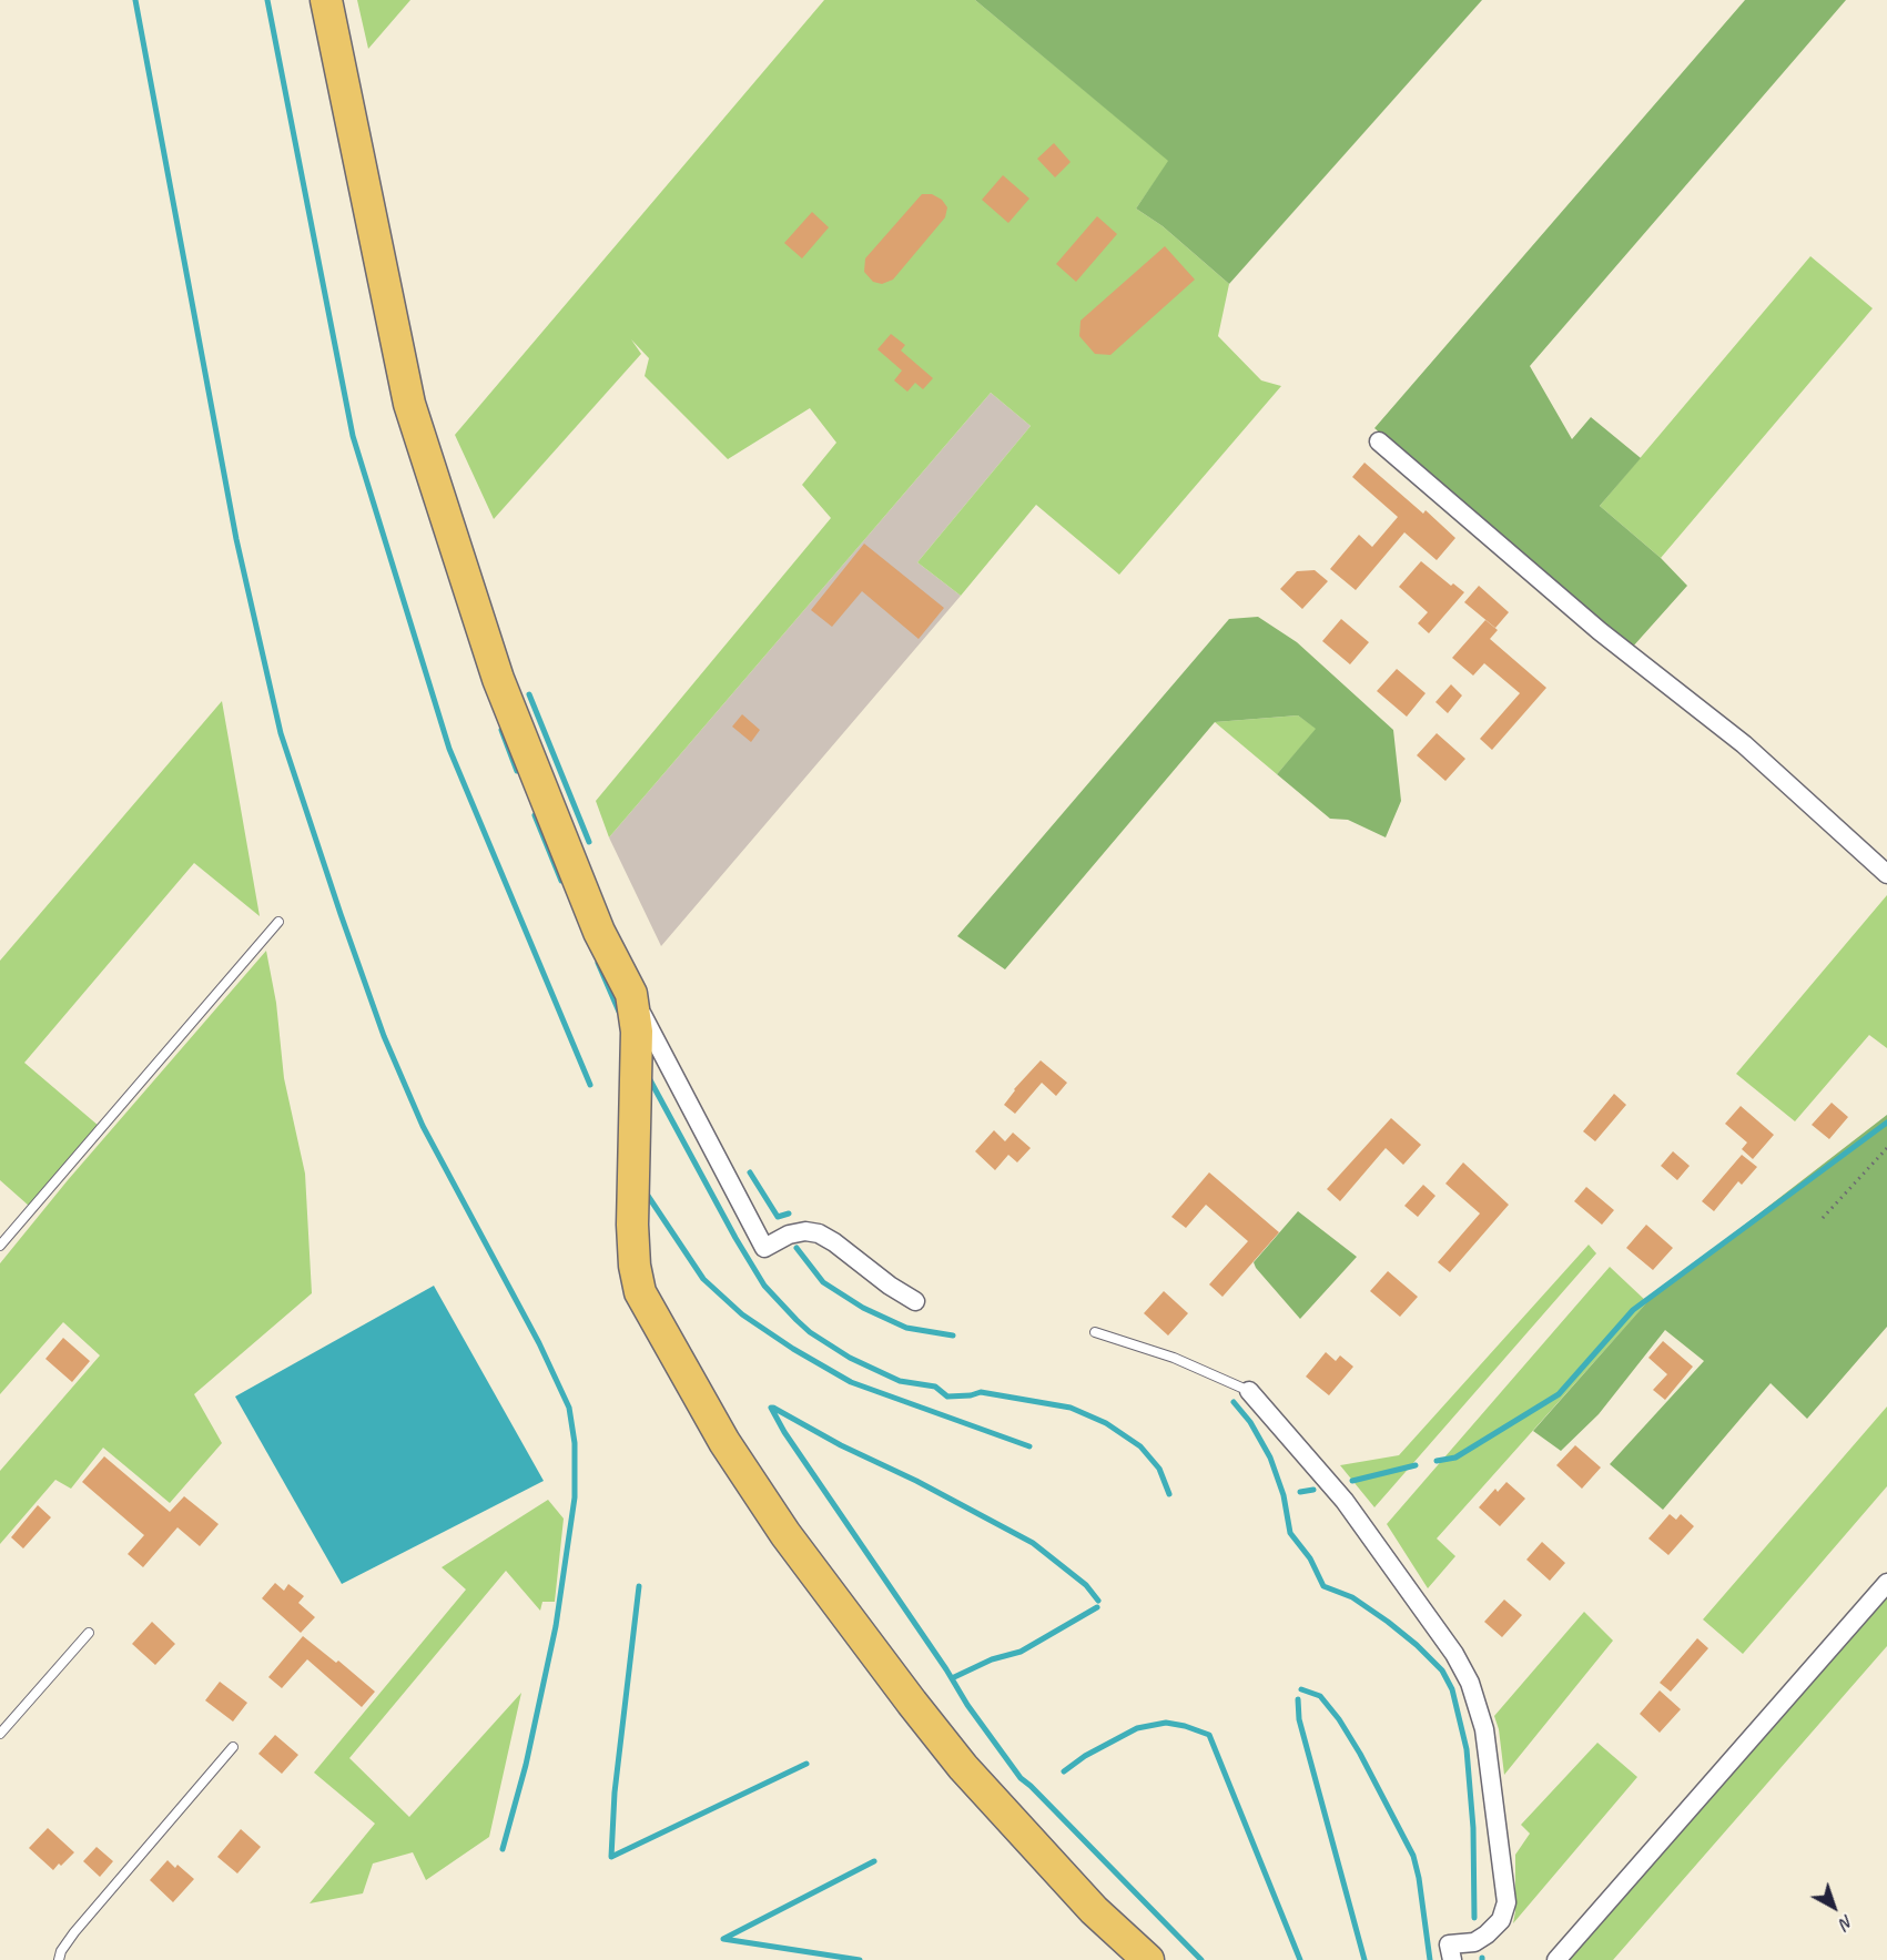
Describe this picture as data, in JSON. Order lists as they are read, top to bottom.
{
  "north": "bottom right"
}
